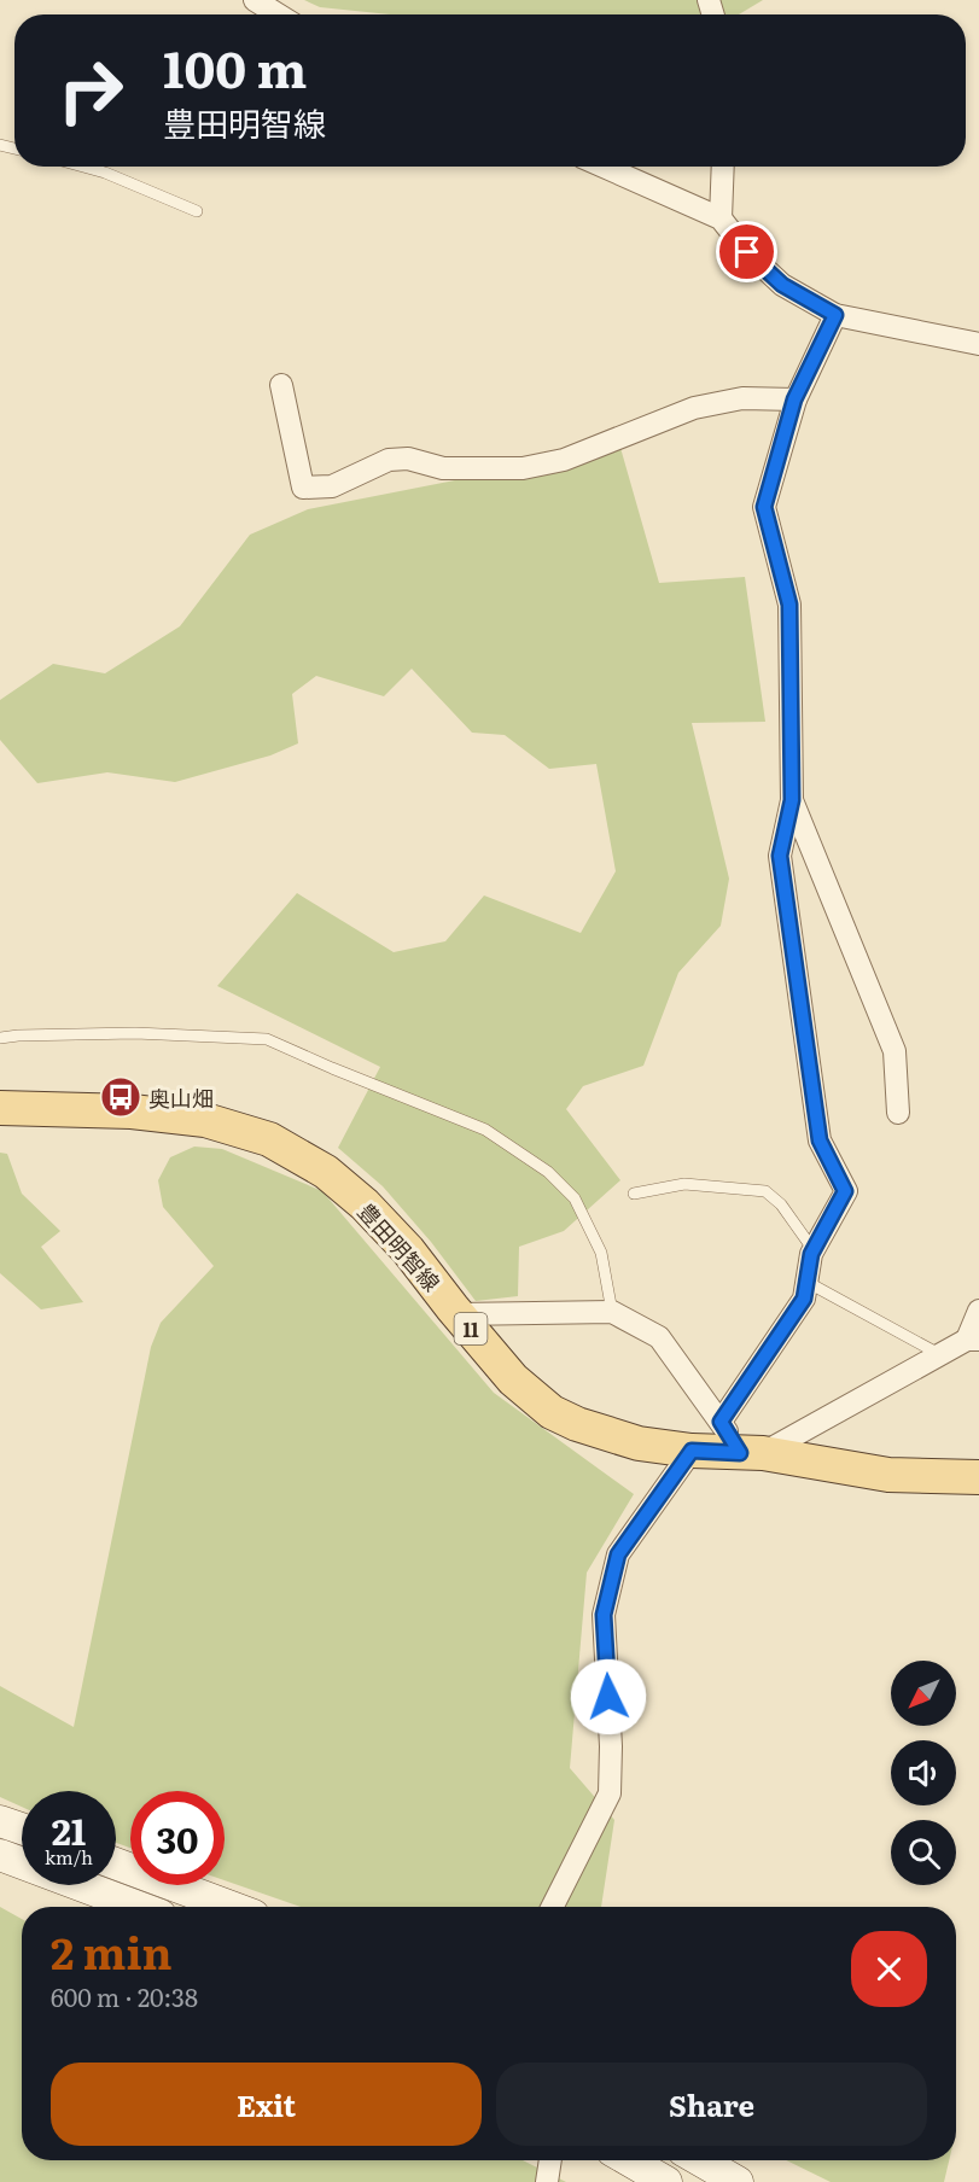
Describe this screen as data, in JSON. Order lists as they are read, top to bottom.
{
  "streets": {
    "main road": ["豊田明智線", "11"]
  },
  "places": {
    "bus stop": ["奥山畑"]
  },
  "north": "bottom left",
  "page": {
    "turn": ["100 m", "豊田明智線"],
    "speed": "21 km/h",
    "limit": "30",
    "heading": ["2 min", "600 m · 20:38"],
    "buttons": ["Exit", "Share"]
  }
}
